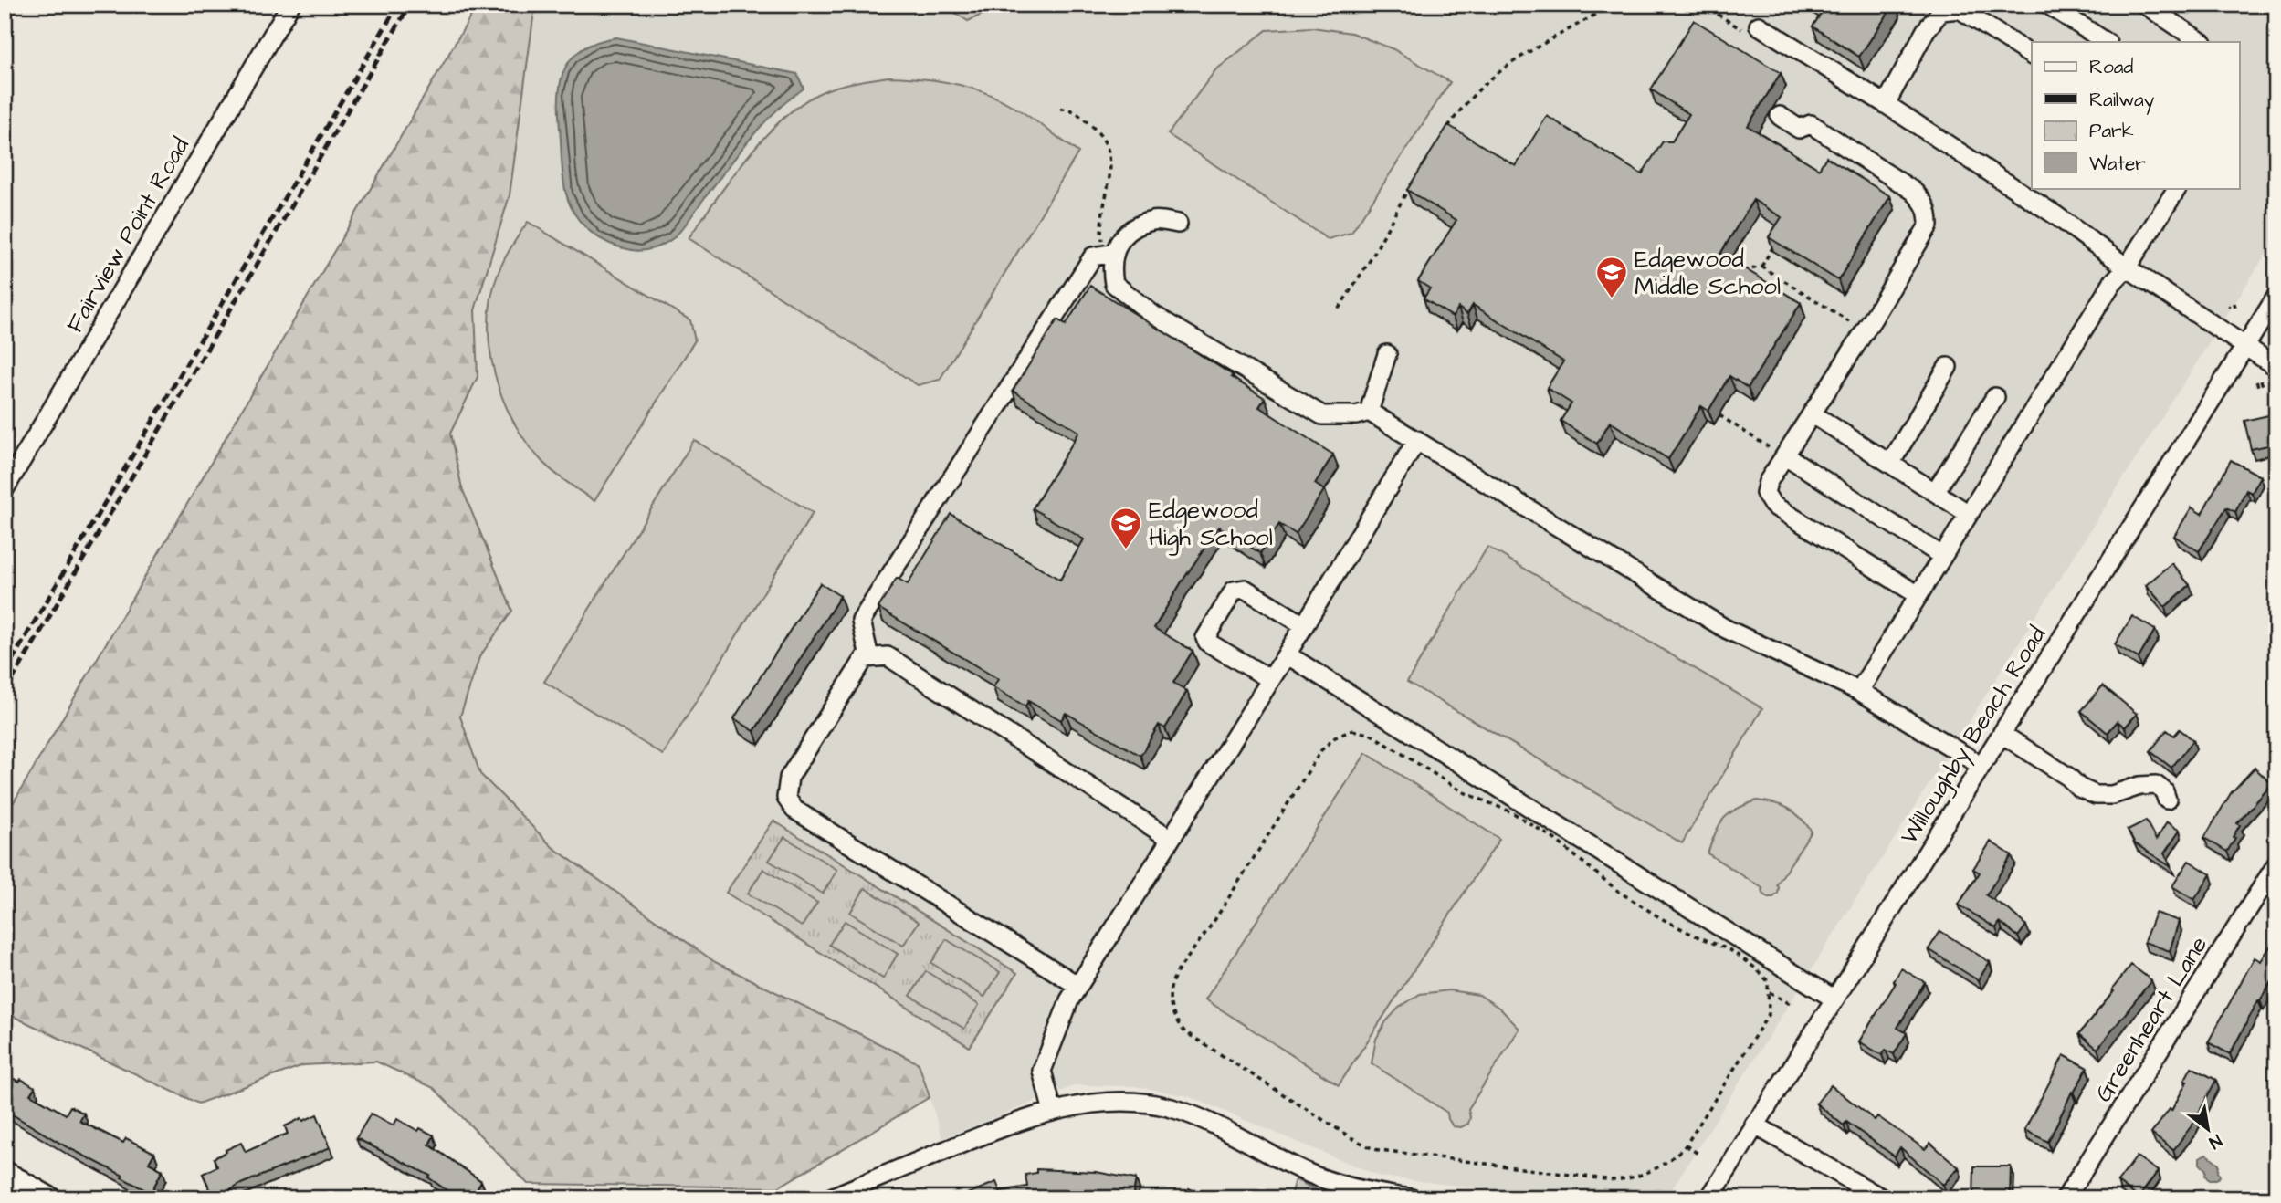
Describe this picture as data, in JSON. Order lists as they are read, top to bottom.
{
  "streets": {
    "street": ["Fairview Point Road", "Willoughby Beach Road", "Greenheart Lane"]
  },
  "places": {
    "school or university": ["Edgewood Middle School", "Edgewood High School"]
  },
  "legend": [
    "Road",
    "Railway",
    "Park",
    "Water"
  ],
  "north": "bottom right"
}
